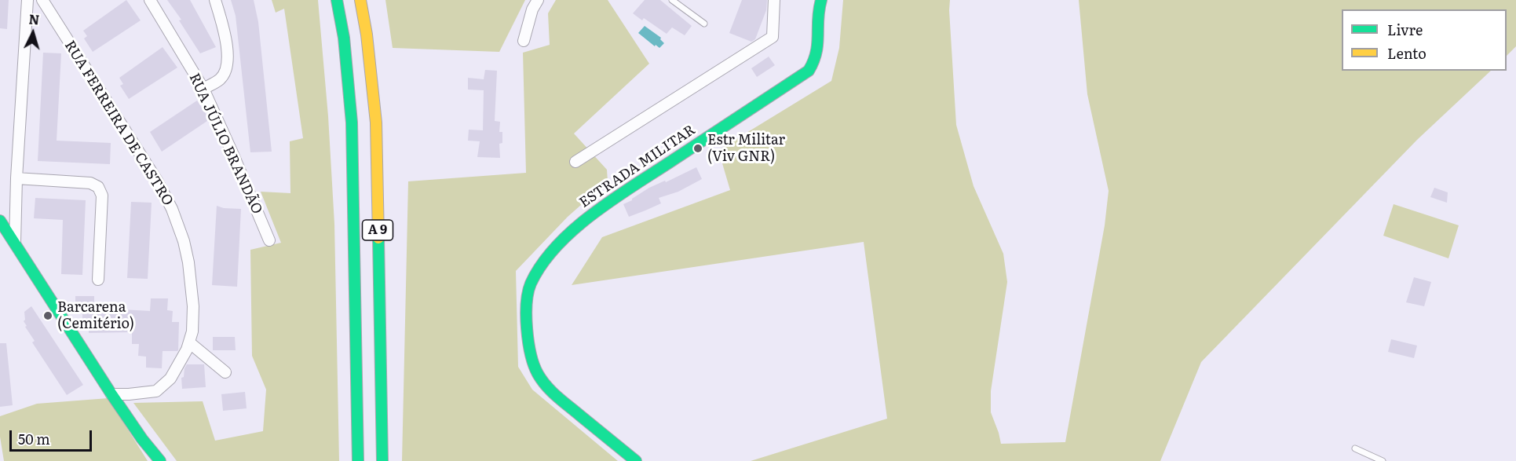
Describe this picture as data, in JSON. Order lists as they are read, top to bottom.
{
  "streets": {
    "main road": ["ESTRADA MILITAR", "A 9"],
    "street": ["RUA FERREIRA DE CASTRO", "RUA JÚLIO BRANDÃO"]
  },
  "places": ["Estr Militar (Viv GNR)", "Barcarena (Cemitério)"],
  "legend": ["Livre", "Lento"],
  "scale_bar": "50 m",
  "north": "top"
}
